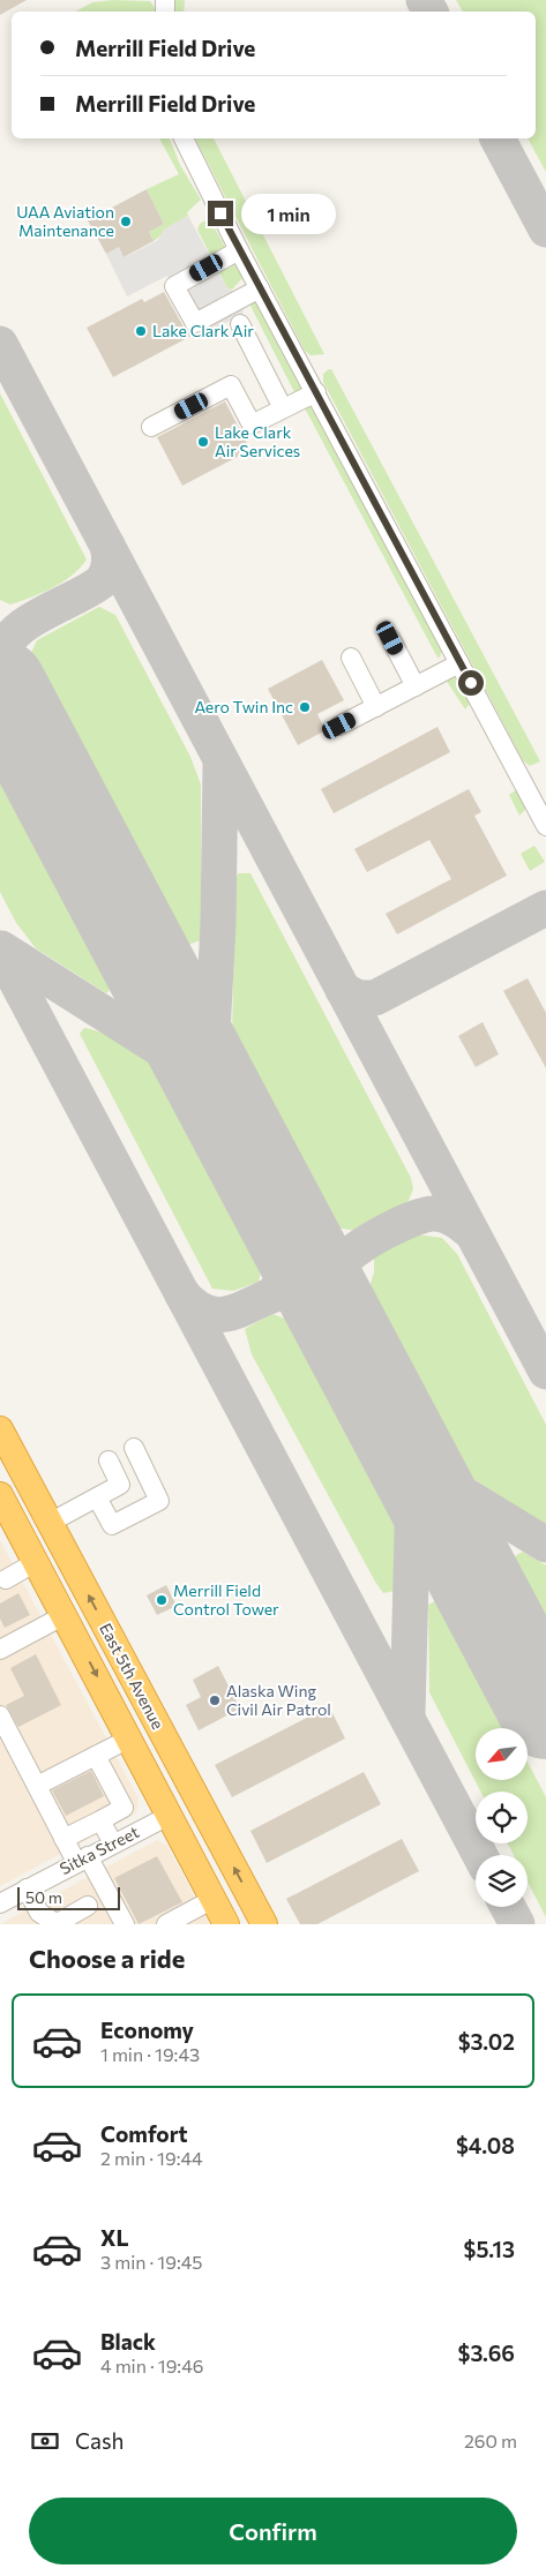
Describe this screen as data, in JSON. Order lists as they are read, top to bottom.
{
  "streets": {
    "highway": ["East 5th Avenue"],
    "street": ["Sitka Street"]
  },
  "crossings": [
    ["East 5th Avenue", "Sitka Street"]
  ],
  "places": [
    "UAA Aviation Maintenance",
    "Lake Clark Air",
    "Lake Clark Air Services",
    "Aero Twin Inc",
    "Merrill Field Control Tower",
    "Alaska Wing Civil Air Patrol"
  ],
  "scale_bar": "50 m",
  "north": "bottom left",
  "page": {
    "banner": ["Merrill Field Drive", "Merrill Field Drive"],
    "bubble": "1 min",
    "scale": "50 m",
    "heading": "Choose a ride",
    "list": [
      {
        "name": "Economy",
        "note": "1 min · 19:43",
        "value": "$3.02"
      },
      {
        "name": "Comfort",
        "note": "2 min · 19:44",
        "value": "$4.08"
      },
      {
        "name": "XL",
        "note": "3 min · 19:45",
        "value": "$5.13"
      },
      {
        "name": "Black",
        "note": "4 min · 19:46",
        "value": "$3.66"
      }
    ],
    "pay": ["Cash", "260 m"],
    "buttons": "Confirm"
  }
}
